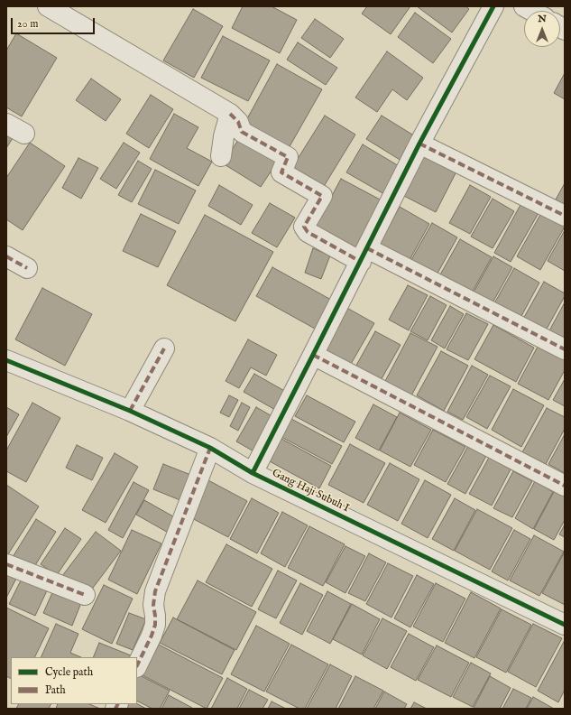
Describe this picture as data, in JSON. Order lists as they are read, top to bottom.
{
  "streets": {
    "street": ["Gang Haji Subuh I"]
  },
  "legend": ["Cycle path", "Path"],
  "scale_bar": "20 m",
  "north": "top"
}
